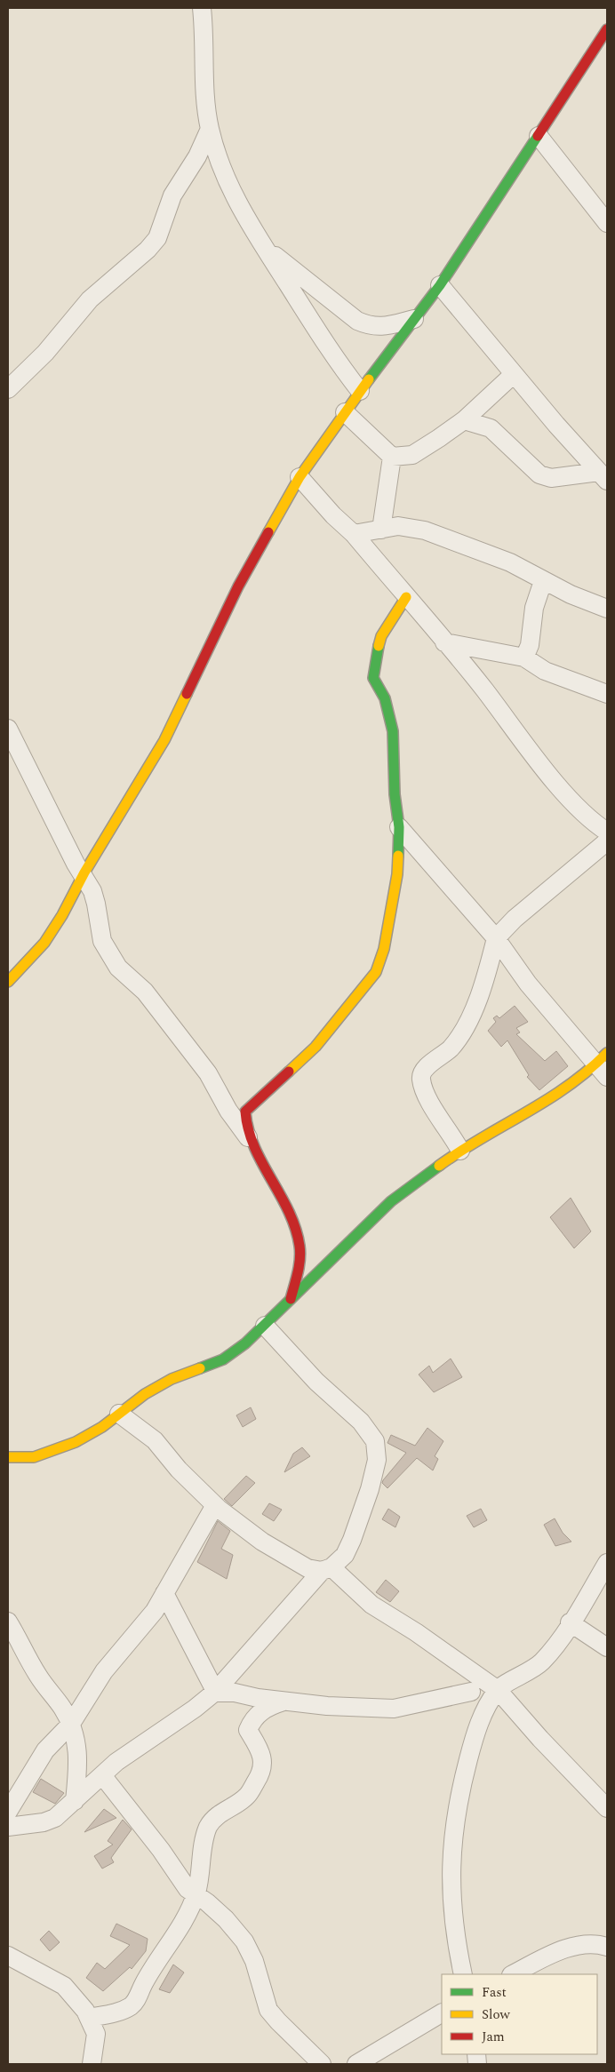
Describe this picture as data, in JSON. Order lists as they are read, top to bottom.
{
  "legend": ["Fast", "Slow", "Jam"]
}
